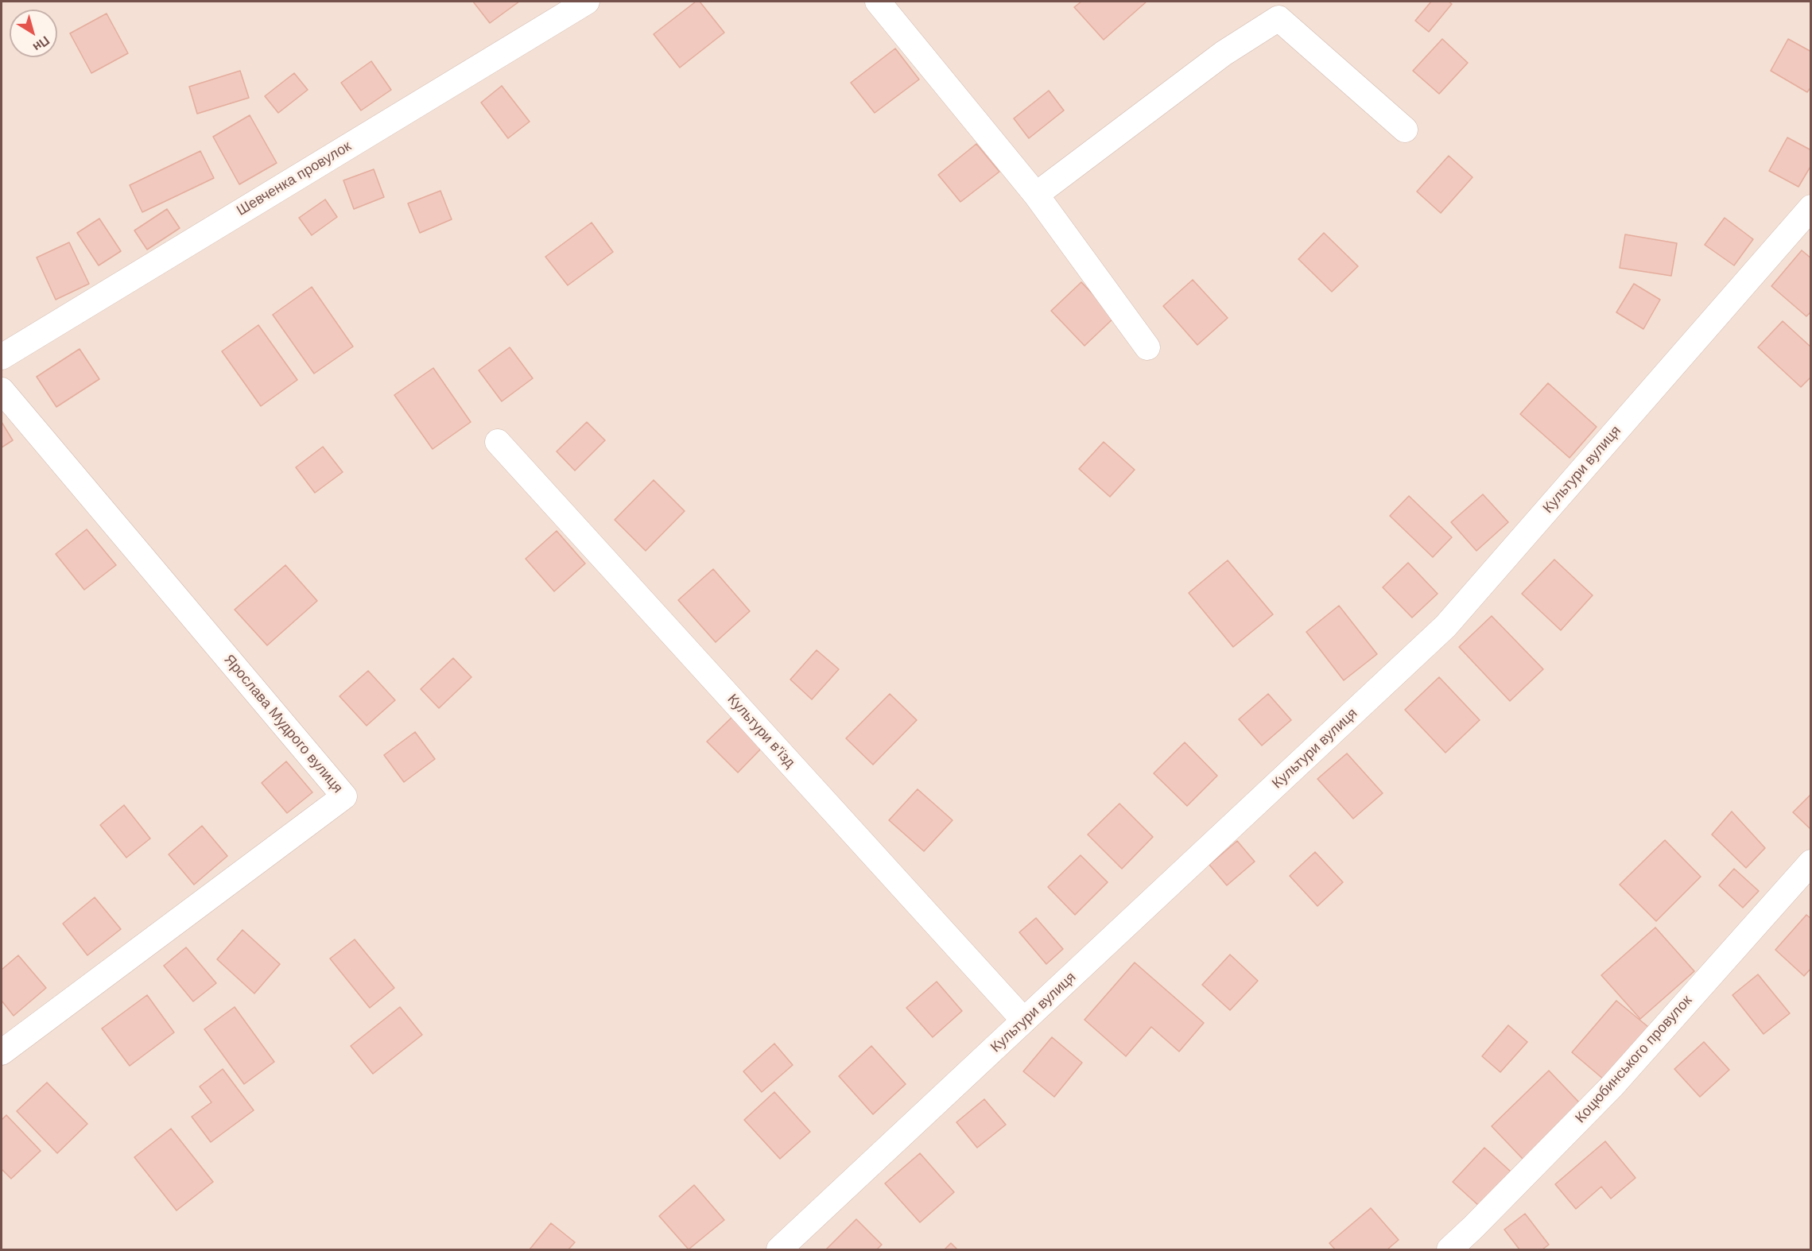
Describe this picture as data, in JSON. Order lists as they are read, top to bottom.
{
  "streets": {
    "street": [
      "Шевченка провулок",
      "Культури вулиця",
      "Ярослава Мудрого вулиця",
      "Культури в’їзд",
      "Коцюбинського провулок"
    ]
  },
  "crossings": [
    ["Культури вулиця", "Культури в’їзд"]
  ],
  "north": "bottom right"
}
